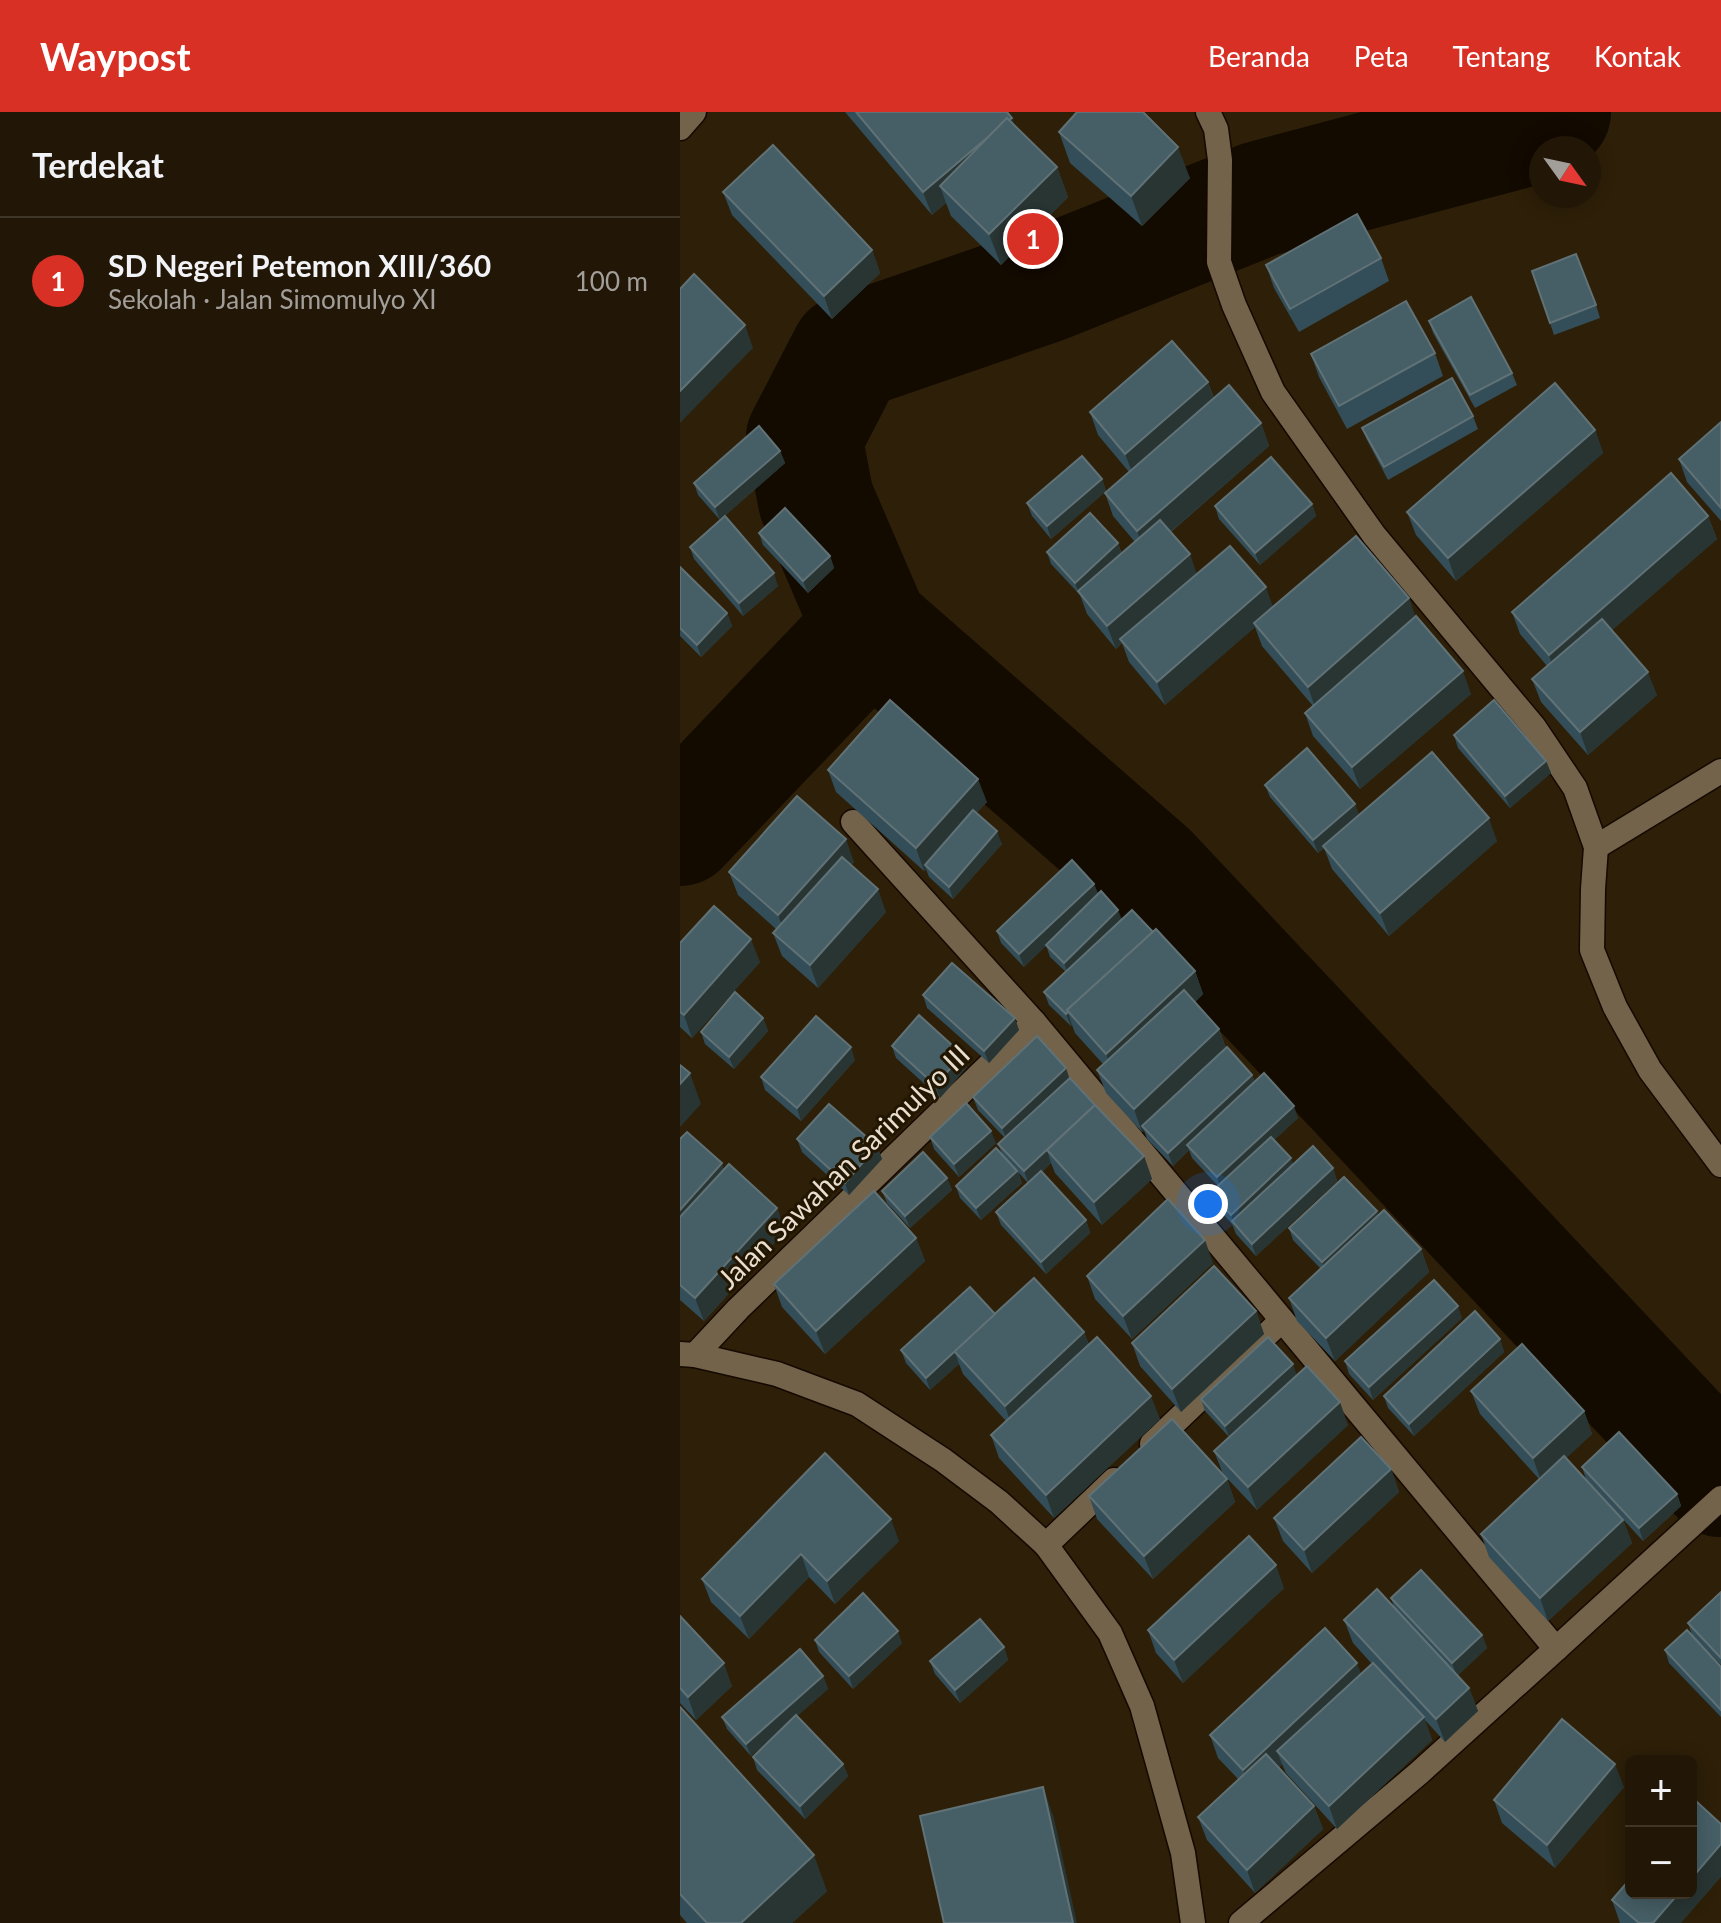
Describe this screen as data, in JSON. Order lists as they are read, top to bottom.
{
  "streets": {
    "street": ["Jalan Sawahan Sarimulyo III"]
  },
  "north": "bottom right",
  "page": {
    "header": "Waypost",
    "nav": [
      "Beranda",
      "Peta",
      "Tentang",
      "Kontak"
    ],
    "heading": "Terdekat",
    "pins": "1",
    "list": [
      {
        "mark": "1",
        "name": "SD Negeri Petemon XIII/360",
        "note": "Sekolah · Jalan Simomulyo XI",
        "value": "100 m"
      }
    ],
    "map_buttons": ["+", "−"]
  }
}
